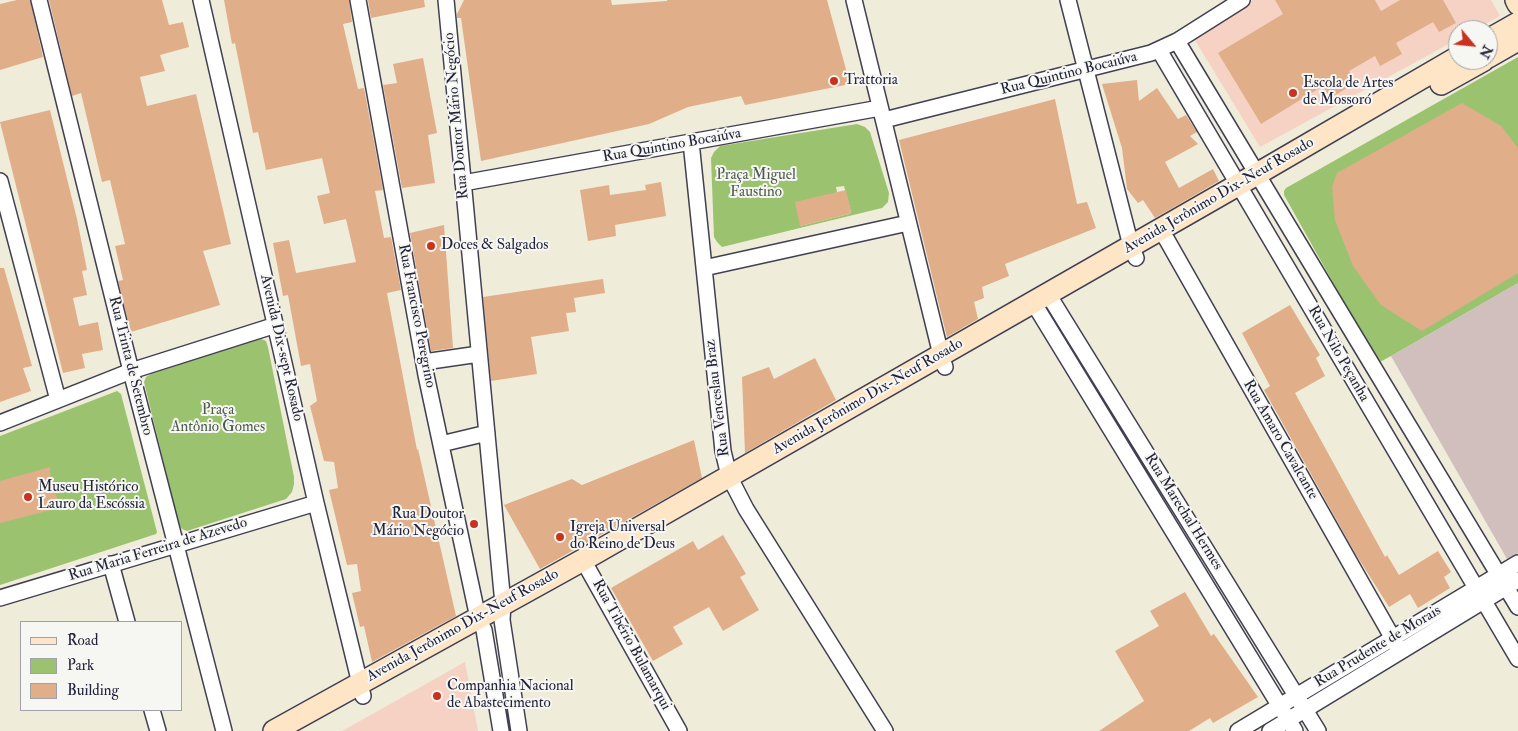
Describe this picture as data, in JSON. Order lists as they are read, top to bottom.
{
  "streets": {
    "main road": ["Avenida Jerônimo Dix-Neuf Rosado"],
    "street": [
      "Rua Quintino Bocaiúva",
      "Rua Doutor Mário Negócio",
      "Rua Francisco Peregrino",
      "Avenida Dix-sept Rosado",
      "Rua Nilo Peçanha",
      "Rua Trinta de Setembro",
      "Rua Venceslau Braz",
      "Rua Amaro Cavalcante",
      "Rua Marechal Hermes",
      "Rua Maria Ferreira de Azevedo",
      "Rua Tibério Bulamarqui",
      "Rua Prudente de Morais"
    ]
  },
  "crossings": [
    ["Rua Quintino Bocaiúva", "Rua Doutor Mário Negócio"],
    ["Rua Quintino Bocaiúva", "Rua Nilo Peçanha"],
    ["Rua Quintino Bocaiúva", "Rua Venceslau Braz"],
    ["Rua Doutor Mário Negócio", "Avenida Jerônimo Dix-Neuf Rosado"],
    ["Rua Doutor Mário Negócio", "Rua Francisco Peregrino"],
    ["Avenida Jerônimo Dix-Neuf Rosado", "Rua Francisco Peregrino"],
    ["Avenida Jerônimo Dix-Neuf Rosado", "Avenida Dix-sept Rosado"],
    ["Avenida Jerônimo Dix-Neuf Rosado", "Rua Nilo Peçanha"],
    ["Avenida Jerônimo Dix-Neuf Rosado", "Rua Venceslau Braz"],
    ["Avenida Jerônimo Dix-Neuf Rosado", "Rua Amaro Cavalcante"],
    ["Avenida Jerônimo Dix-Neuf Rosado", "Rua Marechal Hermes"],
    ["Avenida Jerônimo Dix-Neuf Rosado", "Rua Tibério Bulamarqui"],
    ["Avenida Dix-sept Rosado", "Rua Maria Ferreira de Azevedo"],
    ["Rua Nilo Peçanha", "Rua Prudente de Morais"],
    ["Rua Trinta de Setembro", "Rua Maria Ferreira de Azevedo"],
    ["Rua Amaro Cavalcante", "Rua Prudente de Morais"],
    ["Rua Marechal Hermes", "Rua Prudente de Morais"]
  ],
  "parks": ["Praça Miguel Faustino", "Praça Antônio Gomes"],
  "places": [
    "Trattoria",
    "Escola de Artes de Mossoró",
    "Doces & Salgados",
    "Museu Histórico Lauro da Escóssia",
    "Rua Doutor Mário Negócio",
    "Igreja Universal do Reino de Deus",
    "Companhia Nacional de Abastecimento"
  ],
  "legend": ["Road", "Park", "Building"],
  "north": "bottom right"
}
